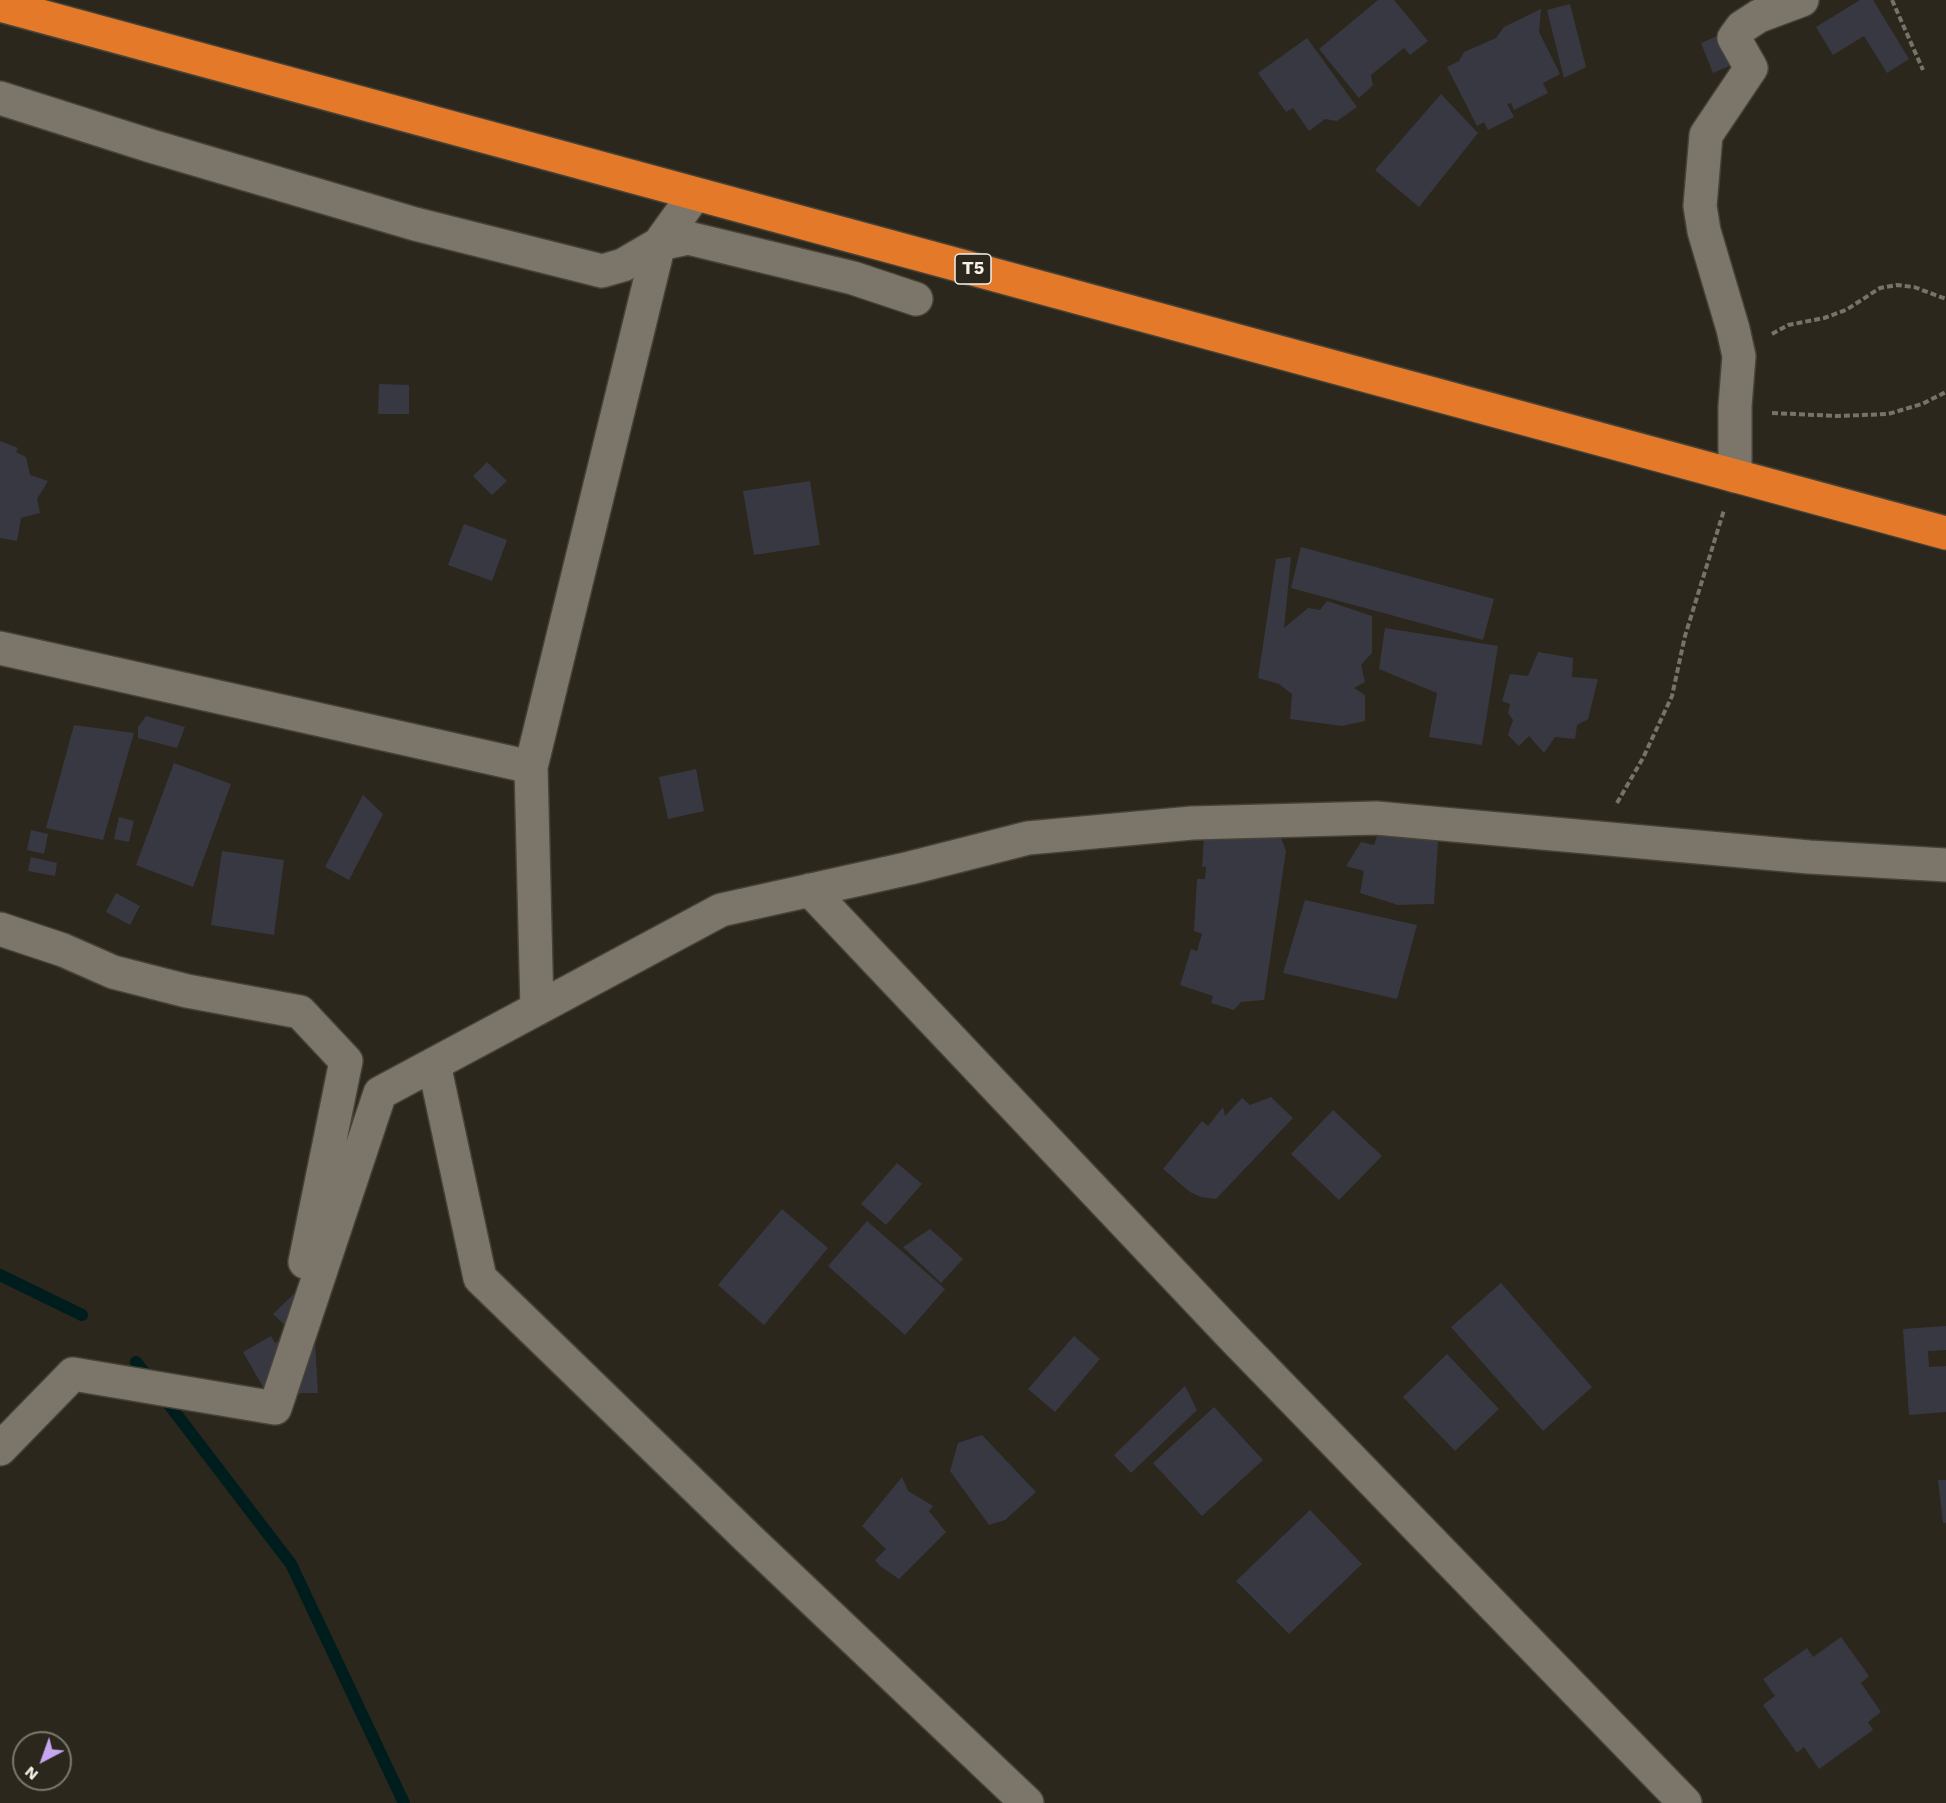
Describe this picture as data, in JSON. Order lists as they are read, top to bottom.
{
  "streets": {
    "highway": ["T5"]
  },
  "north": "bottom left"
}
